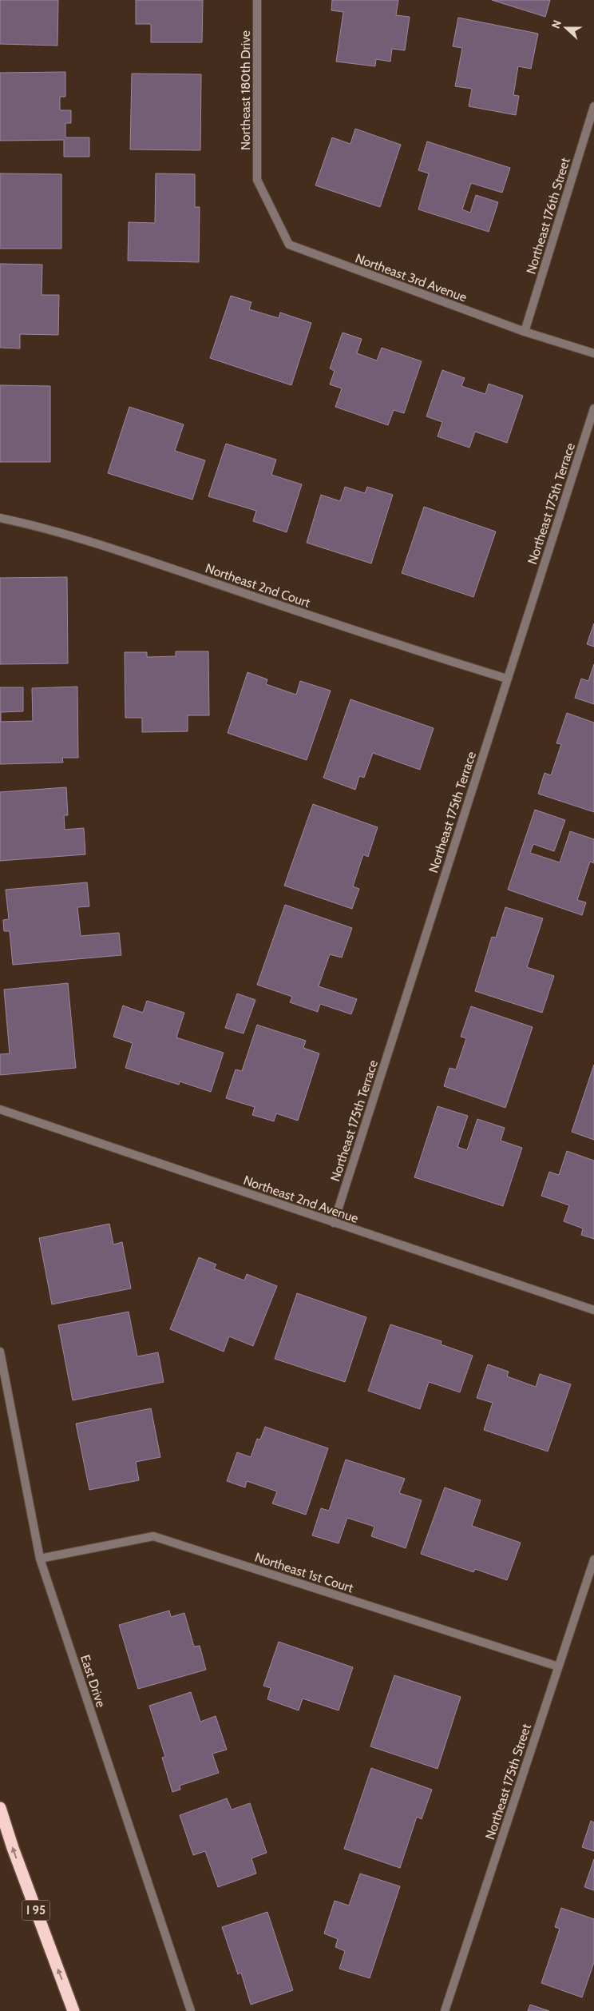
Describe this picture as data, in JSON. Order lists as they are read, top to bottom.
{
  "streets": {
    "highway": ["I 95"],
    "street": [
      "Northeast 180th Drive",
      "Northeast 176th Street",
      "Northeast 3rd Avenue",
      "Northeast 175th Terrace",
      "Northeast 2nd Court",
      "Northeast 2nd Avenue",
      "Northeast 1st Court",
      "East Drive",
      "Northeast 175th Street"
    ]
  },
  "crossings": [
    ["Northeast 180th Drive", "Northeast 3rd Avenue"],
    ["Northeast 176th Street", "Northeast 3rd Avenue"],
    ["Northeast 175th Terrace", "Northeast 2nd Court"],
    ["Northeast 175th Terrace", "Northeast 2nd Avenue"],
    ["Northeast 1st Court", "East Drive"],
    ["Northeast 1st Court", "Northeast 175th Street"]
  ],
  "north": "left"
}
